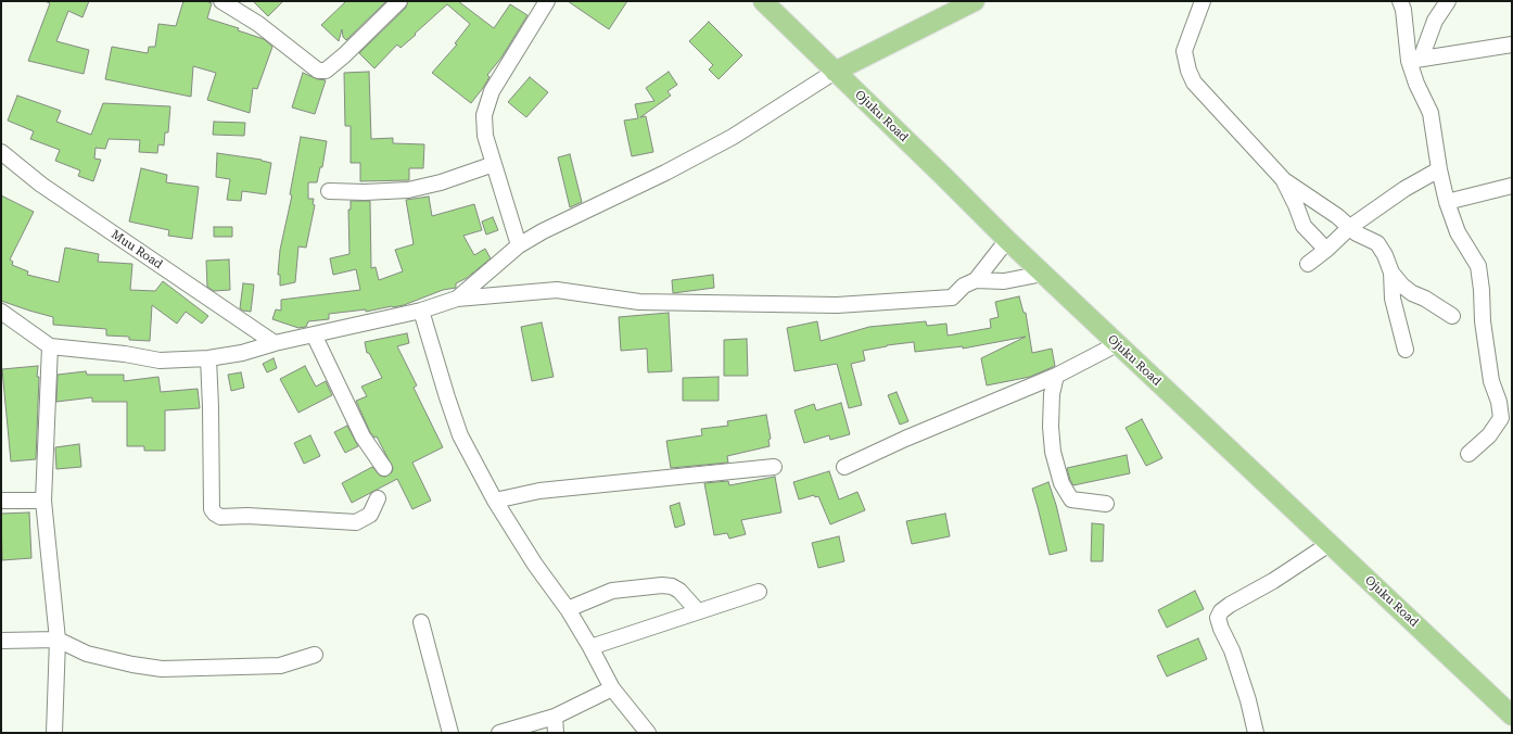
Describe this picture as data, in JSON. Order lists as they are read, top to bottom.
{
  "streets": {
    "main road": ["Ojuku Road"],
    "street": ["Muu Road"]
  }
}
